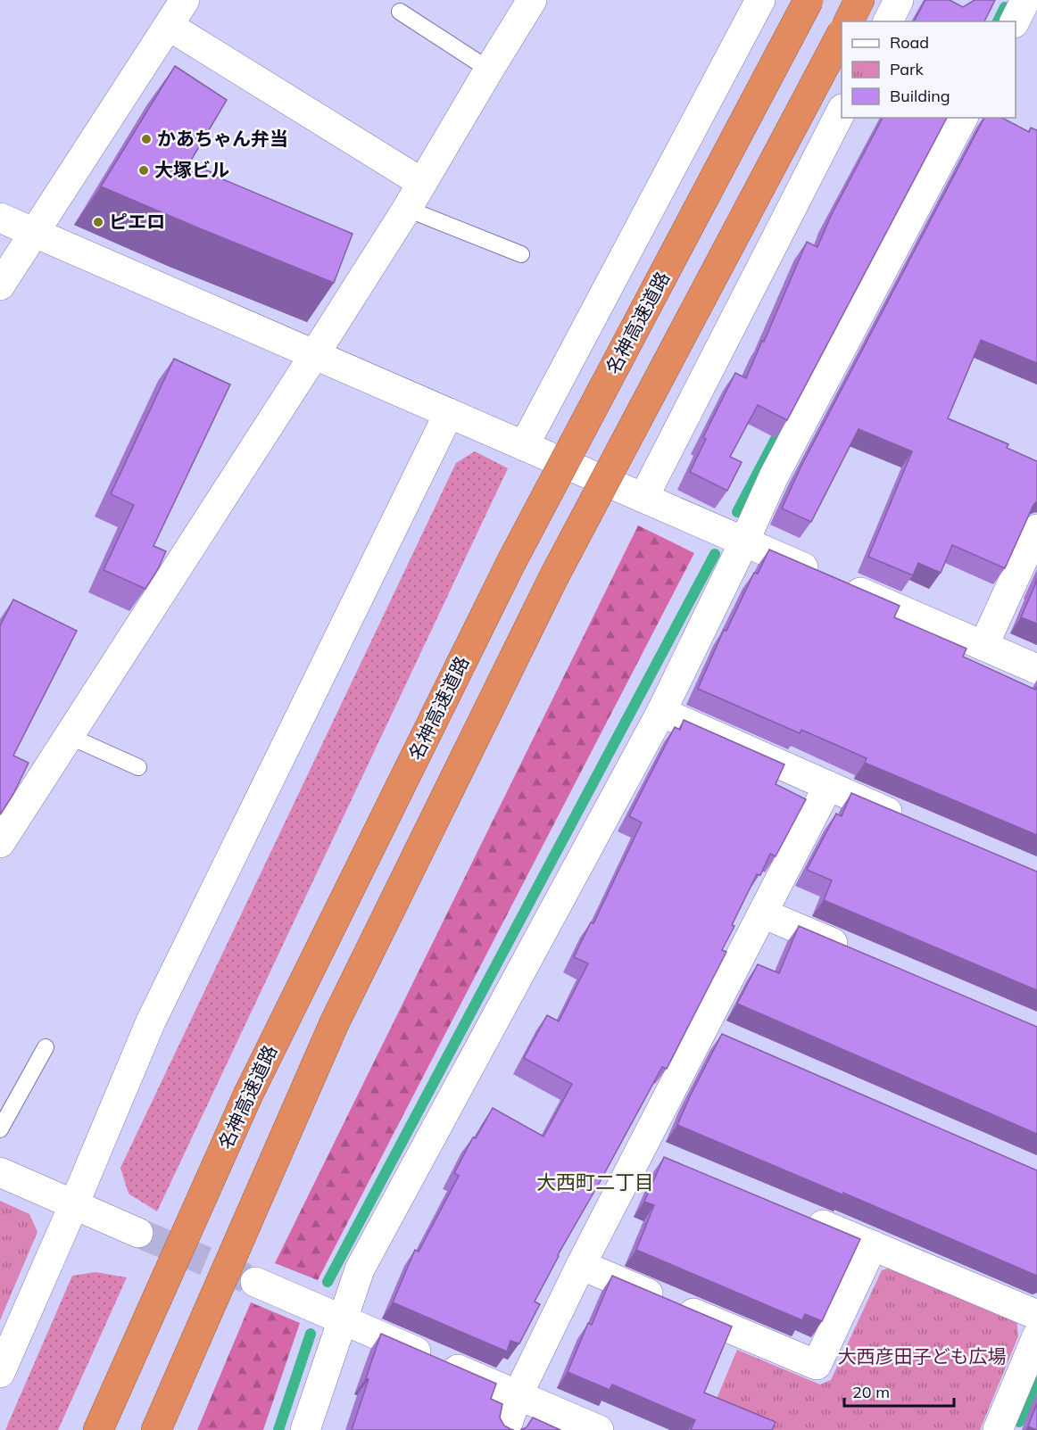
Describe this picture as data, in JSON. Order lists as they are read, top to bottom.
{
  "streets": {
    "highway": ["名神高速道路"]
  },
  "districts": ["大西町二丁目"],
  "parks": ["大西彦田子ども広場"],
  "places": ["かあちゃん弁当", "大塚ビル", "ピエロ"],
  "legend": ["Road", "Park", "Building"],
  "scale_bar": "20 m"
}
